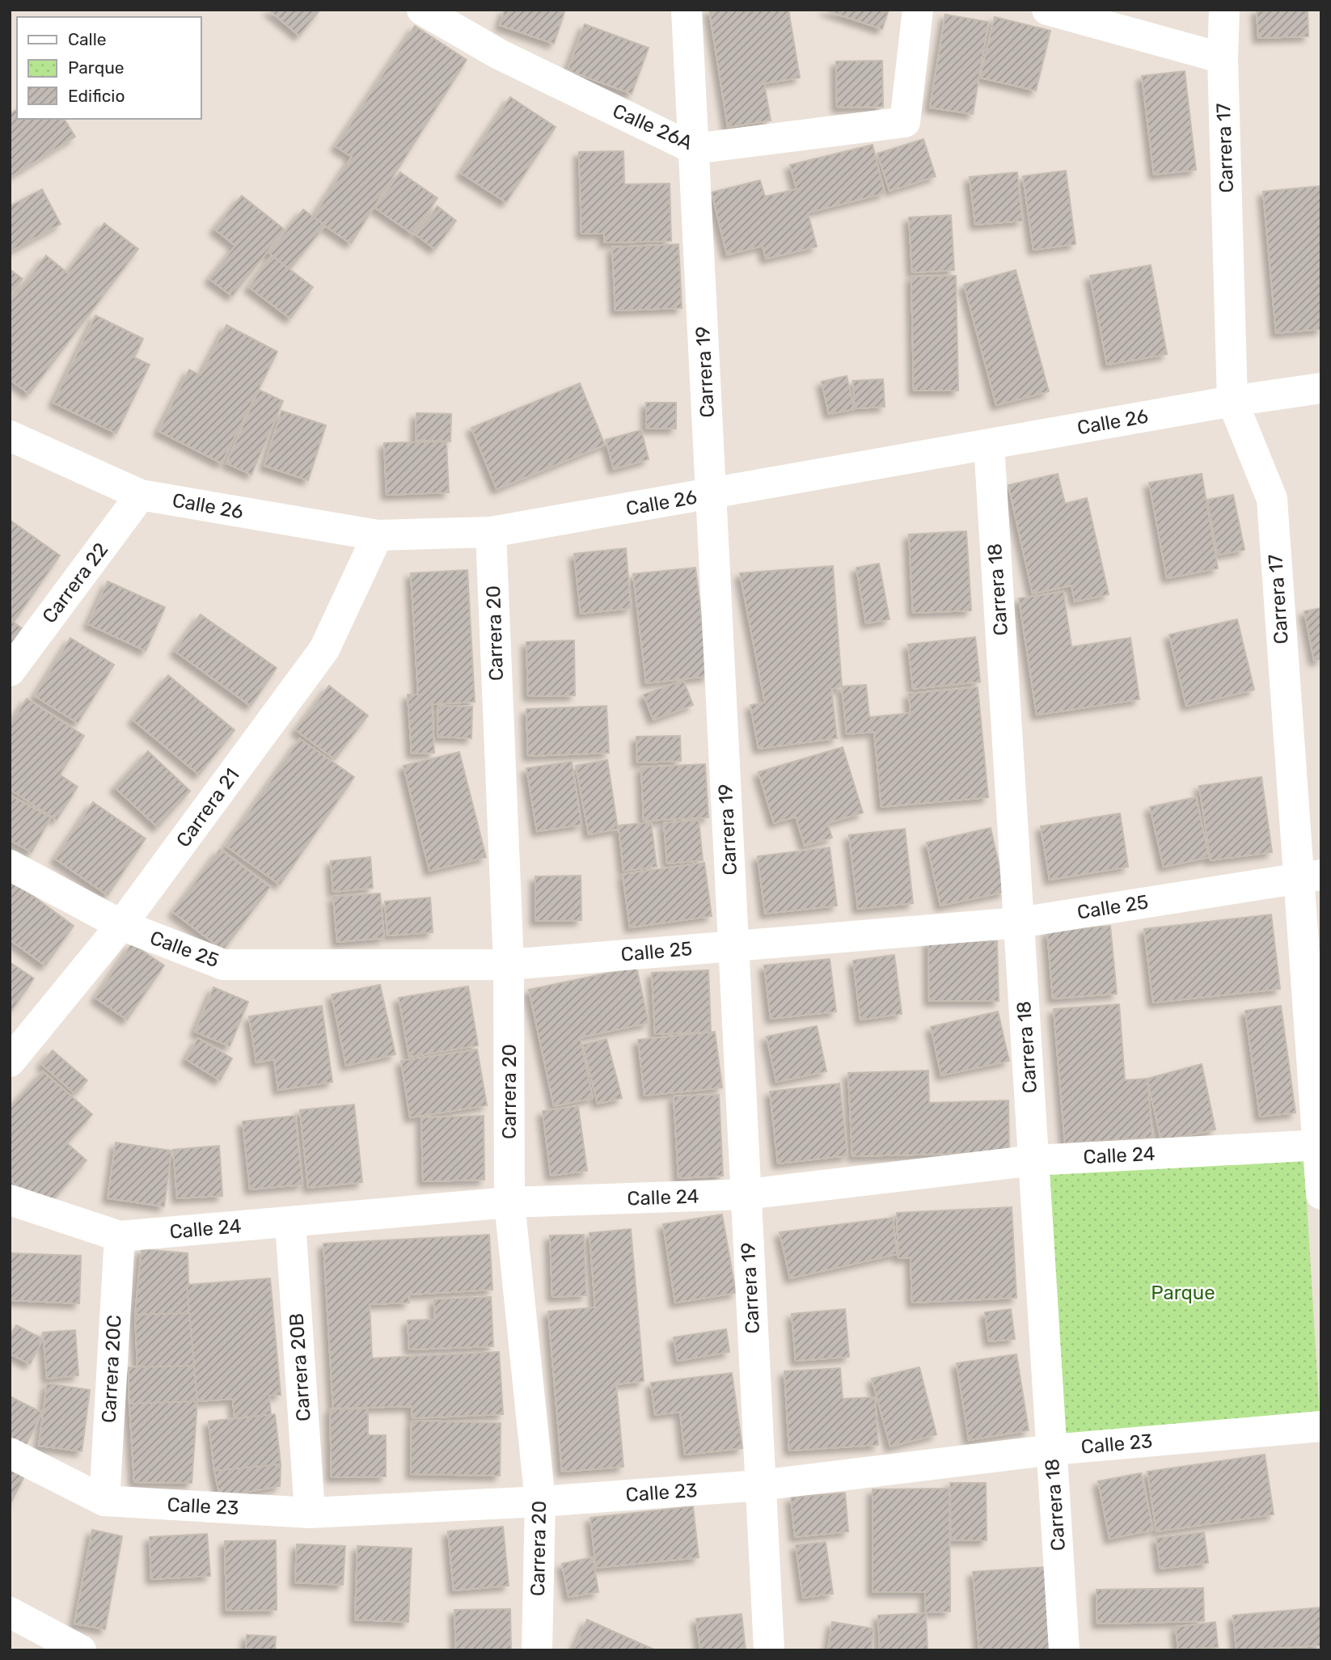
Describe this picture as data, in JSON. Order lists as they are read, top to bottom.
{
  "streets": {
    "street": [
      "Calle 26A",
      "Carrera 17",
      "Carrera 19",
      "Calle 26",
      "Carrera 22",
      "Carrera 18",
      "Carrera 20",
      "Carrera 21",
      "Calle 25",
      "Calle 24",
      "Carrera 20B",
      "Carrera 20C",
      "Calle 23"
    ]
  },
  "crossings": [
    ["Calle 26A", "Carrera 19"],
    ["Carrera 17", "Calle 26"],
    ["Carrera 17", "Calle 25"],
    ["Carrera 17", "Calle 24"],
    ["Carrera 19", "Calle 26"],
    ["Carrera 19", "Calle 25"],
    ["Carrera 19", "Calle 24"],
    ["Carrera 19", "Calle 23"],
    ["Calle 26", "Carrera 22"],
    ["Calle 26", "Carrera 18"],
    ["Calle 26", "Carrera 20"],
    ["Calle 26", "Carrera 21"],
    ["Carrera 18", "Calle 25"],
    ["Carrera 18", "Calle 24"],
    ["Carrera 18", "Calle 23"],
    ["Carrera 20", "Calle 25"],
    ["Carrera 20", "Calle 24"],
    ["Carrera 20", "Calle 23"],
    ["Carrera 21", "Calle 25"],
    ["Calle 24", "Carrera 20B"],
    ["Calle 24", "Carrera 20C"],
    ["Carrera 20B", "Calle 23"],
    ["Carrera 20C", "Calle 23"]
  ],
  "parks": ["Parque"],
  "legend": ["Calle", "Parque", "Edificio"]
}
